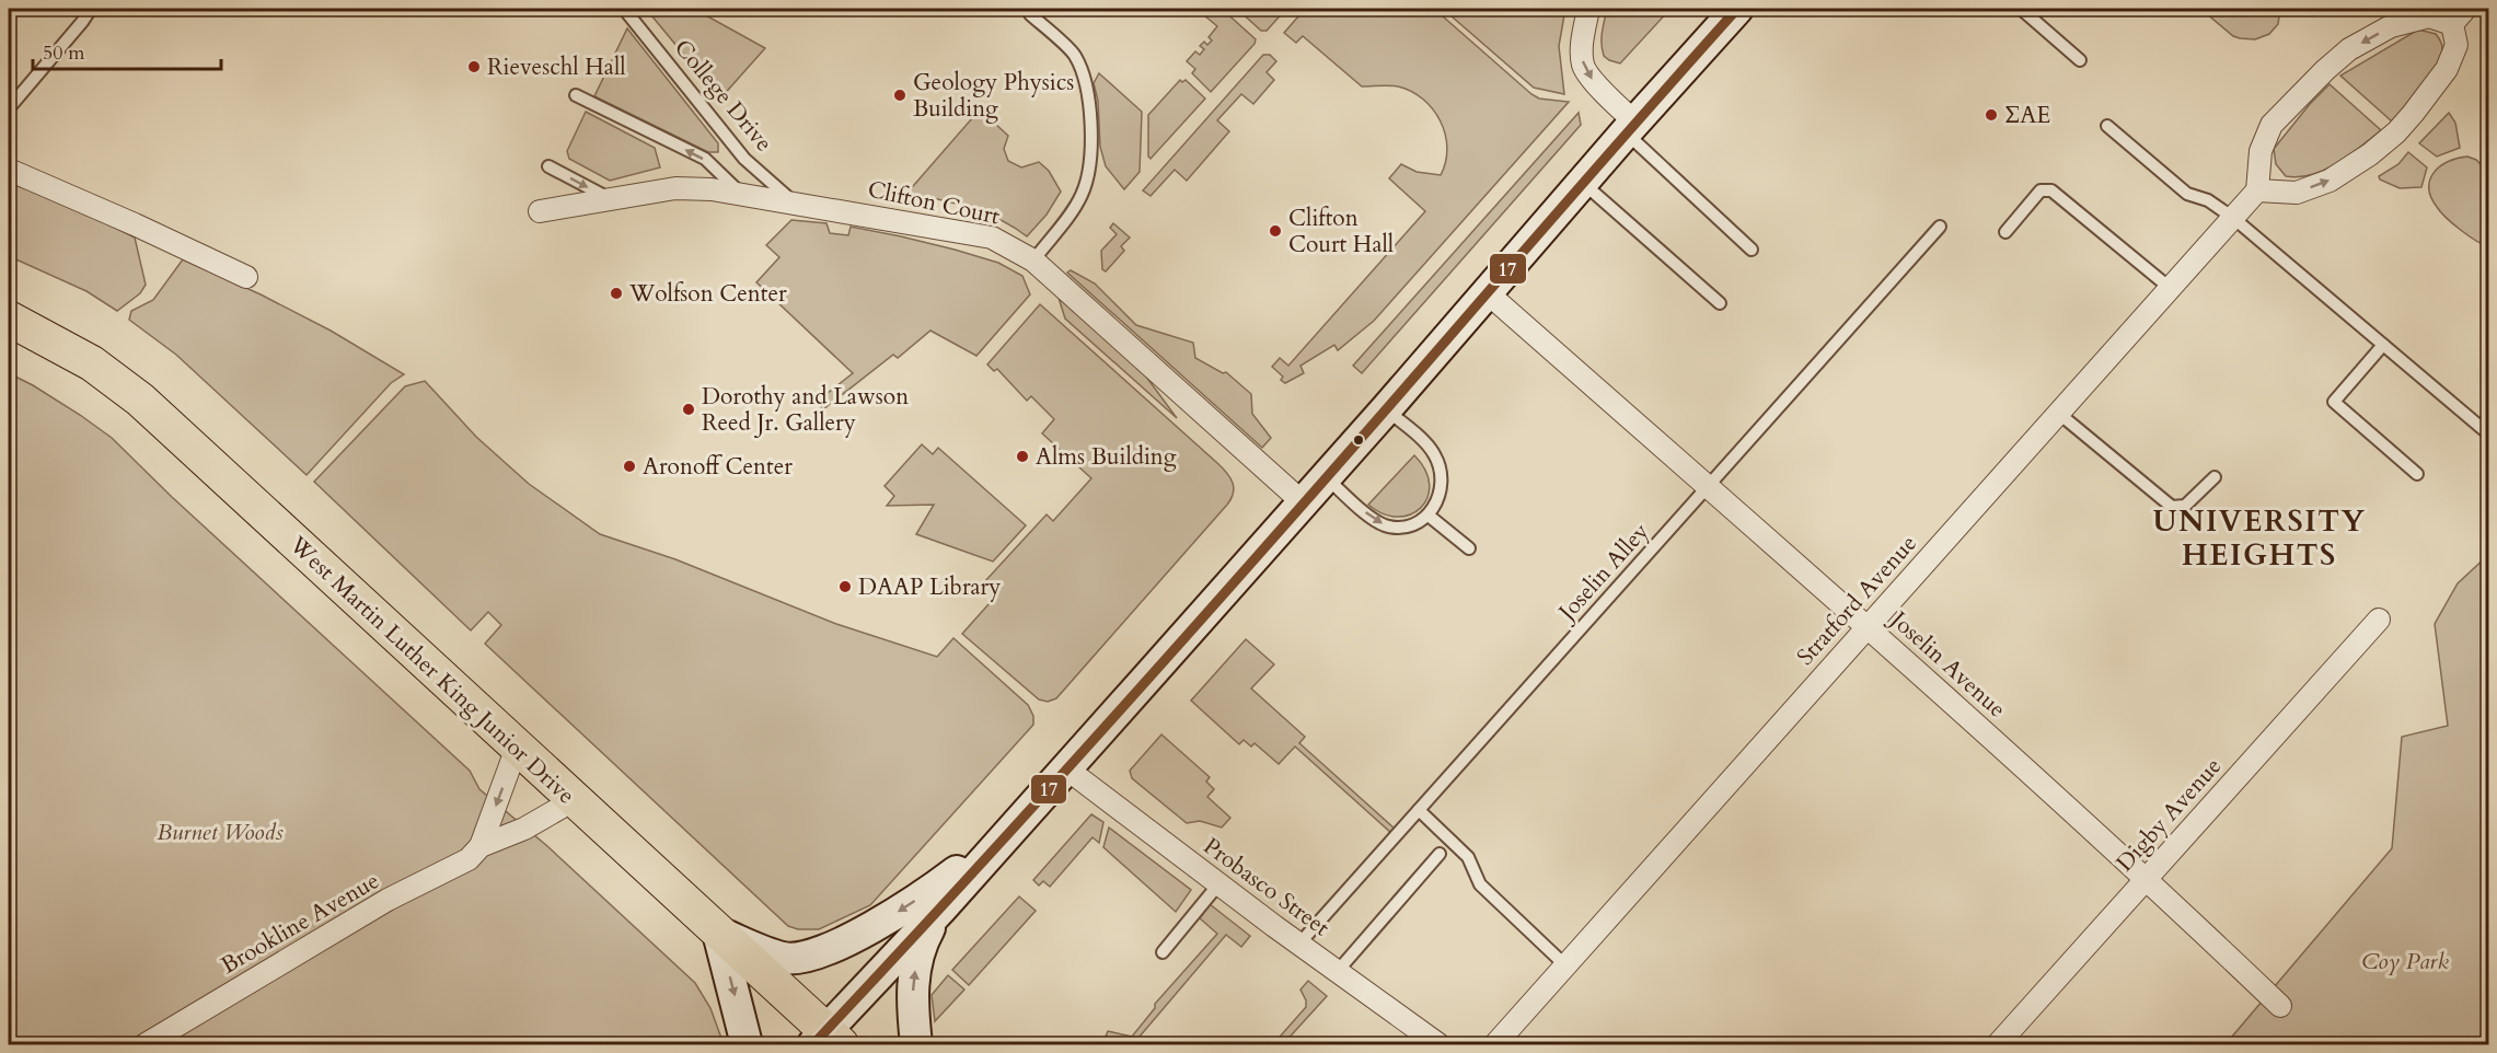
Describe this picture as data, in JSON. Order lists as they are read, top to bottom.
{
  "streets": {
    "main road": ["West Martin Luther King Junior Drive"],
    "street": [
      "Clifton Court",
      "Stratford Avenue",
      "Joselin Avenue",
      "Digby Avenue",
      "Probasco Street",
      "Brookline Avenue"
    ],
    "lane": ["College Drive", "Joselin Alley"]
  },
  "crossings": [
    ["College Drive", "Clifton Court"],
    ["Joselin Alley", "Joselin Avenue"],
    ["Joselin Alley", "Probasco Street"],
    ["Stratford Avenue", "Joselin Avenue"],
    ["Joselin Avenue", "Digby Avenue"],
    ["West Martin Luther King Junior Drive", "Brookline Avenue"]
  ],
  "districts": ["UNIVERSITY HEIGHTS"],
  "parks": ["Burnet Woods", "Coy Park"],
  "places": [
    "Rieveschl Hall",
    "Geology Physics Building",
    "ΣΑΕ",
    "Clifton Court Hall",
    "Wolfson Center",
    "Dorothy and Lawson Reed Jr. Gallery",
    "Alms Building",
    "Aronoff Center",
    "DAAP Library"
  ],
  "lines": ["transit line 17"],
  "scale_bar": "50 m"
}
